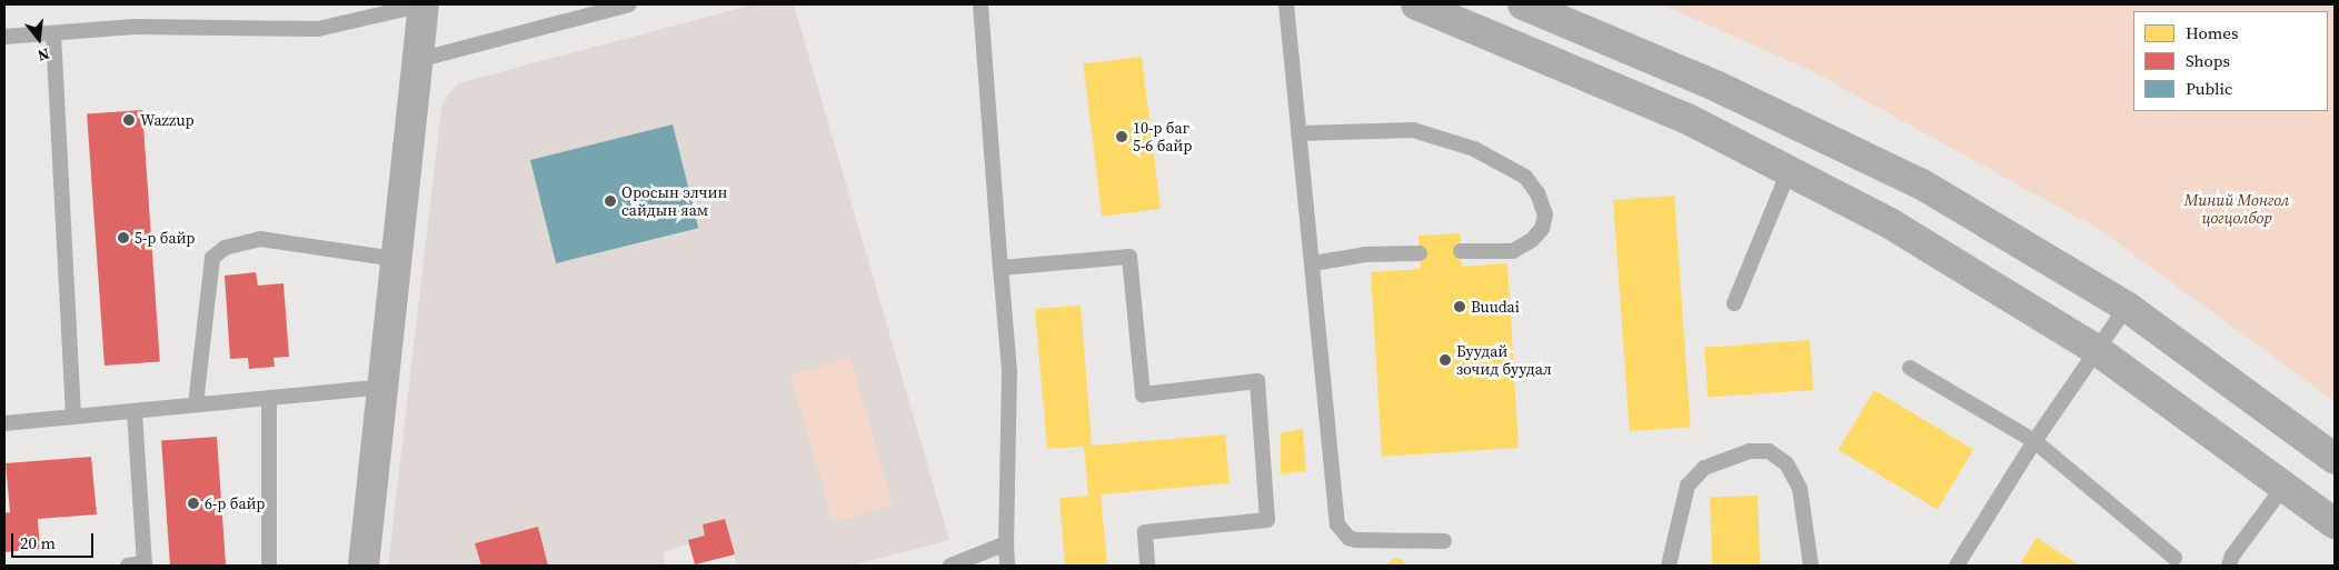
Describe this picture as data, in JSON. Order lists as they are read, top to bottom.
{
  "parks": ["Миний Монгол цогцолбор"],
  "places": [
    "Wazzup",
    "10-р баг 5-6 байр",
    "Оросын элчин сайдын яам",
    "5-р байр",
    "Buudai",
    "Буудай зочид буудал",
    "6-р байр"
  ],
  "legend": ["Homes", "Shops", "Public"],
  "scale_bar": "20 m",
  "north": "bottom"
}
